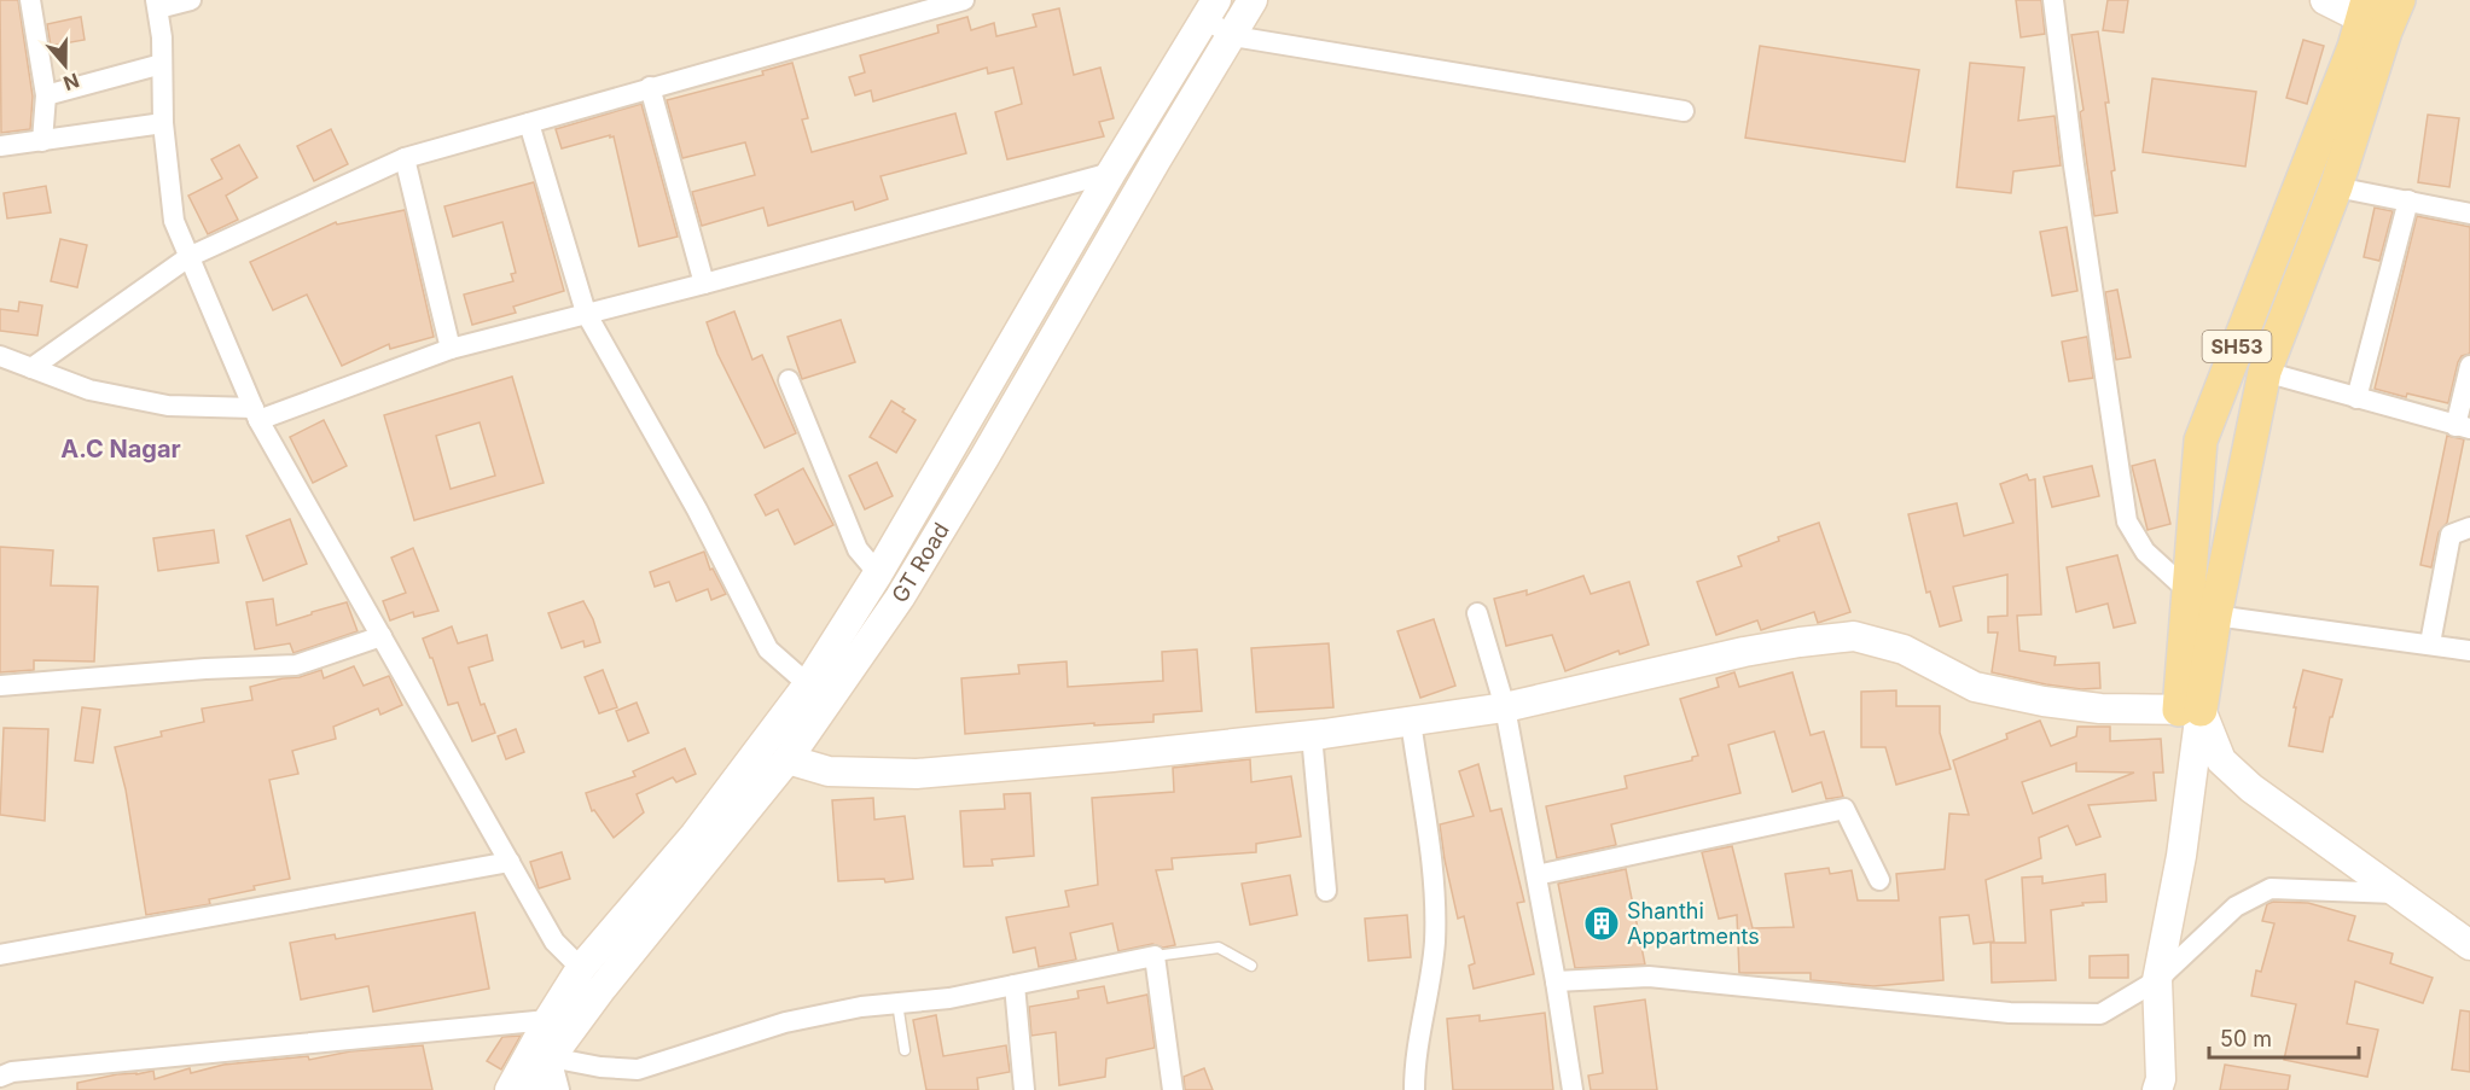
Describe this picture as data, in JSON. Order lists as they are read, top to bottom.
{
  "streets": {
    "main road": ["SH53", "GT Road"]
  },
  "districts": ["A.C Nagar"],
  "places": {
    "building": ["Shanthi Appartments"]
  },
  "scale_bar": "50 m",
  "north": "bottom"
}
